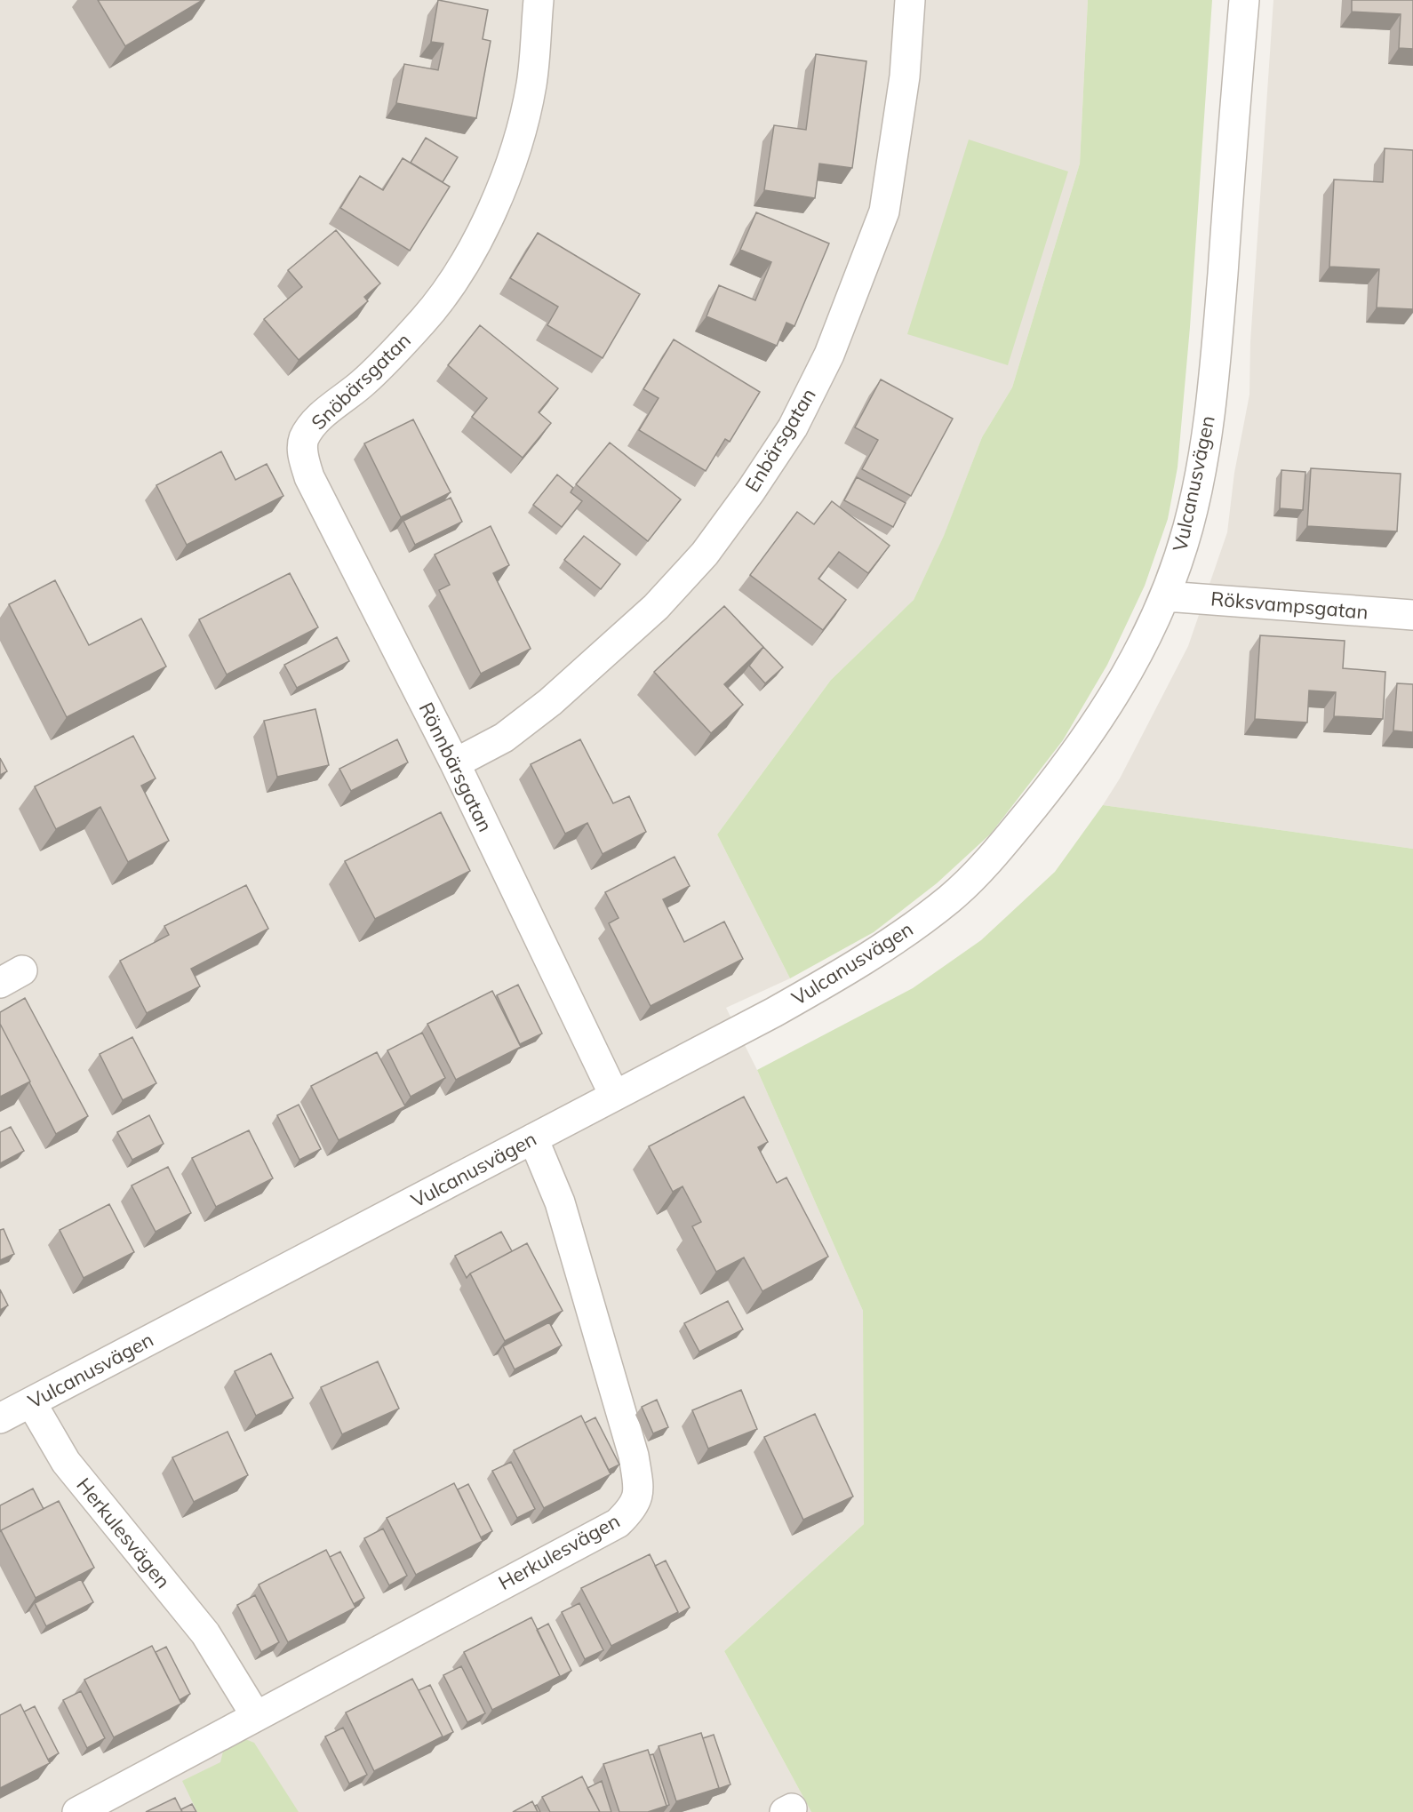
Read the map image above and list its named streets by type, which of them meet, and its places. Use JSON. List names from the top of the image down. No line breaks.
{"streets":{"street":["Snöbärsgatan","Enbärsgatan","Vulcanusvägen","Röksvampsgatan","Rönnbärsgatan","Herkulesvägen"]},"crossings":[["Snöbärsgatan","Rönnbärsgatan"],["Enbärsgatan","Rönnbärsgatan"],["Vulcanusvägen","Röksvampsgatan"],["Vulcanusvägen","Rönnbärsgatan"],["Vulcanusvägen","Herkulesvägen"]]}
